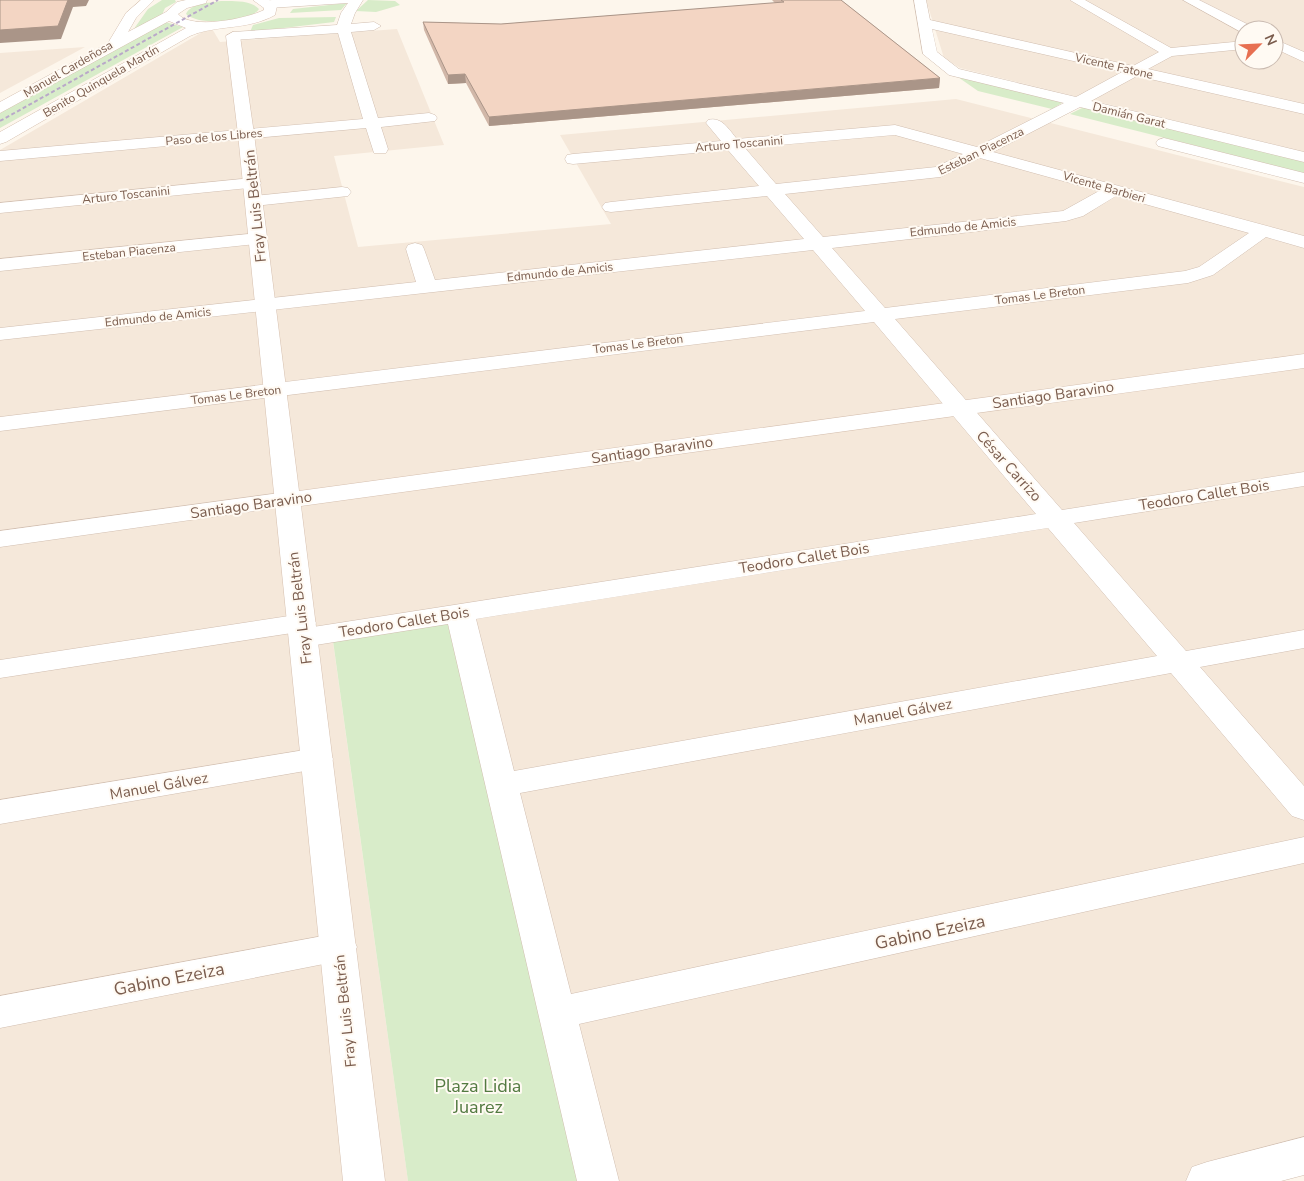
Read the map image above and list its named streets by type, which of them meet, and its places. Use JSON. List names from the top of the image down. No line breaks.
{"streets":{"street":["Vicente Fatone","Manuel Cardeñosa","Benito Quinquela Martín","Damián Garat","Paso de los Libres","Arturo Toscanini","Esteban Piacenza","Vicente Barbieri","Fray Luis Beltrán","Edmundo de Amicis","Tomas Le Breton","Santiago Baravino","César Carrizo","Teodoro Callet Bois","Manuel Gálvez","Gabino Ezeiza"]},"crossings":[["Vicente Fatone","Damián Garat"],["Vicente Fatone","Esteban Piacenza"],["Damián Garat","Esteban Piacenza"],["Paso de los Libres","Fray Luis Beltrán"],["Arturo Toscanini","Vicente Barbieri"],["Arturo Toscanini","Fray Luis Beltrán"],["Arturo Toscanini","César Carrizo"],["Esteban Piacenza","Vicente Barbieri"],["Esteban Piacenza","Fray Luis Beltrán"],["Esteban Piacenza","César Carrizo"],["Vicente Barbieri","Edmundo de Amicis"],["Vicente Barbieri","Tomas Le Breton"],["Fray Luis Beltrán","Edmundo de Amicis"],["Fray Luis Beltrán","Tomas Le Breton"],["Fray Luis Beltrán","Santiago Baravino"],["Fray Luis Beltrán","Teodoro Callet Bois"],["Fray Luis Beltrán","Manuel Gálvez"],["Fray Luis Beltrán","Gabino Ezeiza"],["Edmundo de Amicis","César Carrizo"],["Tomas Le Breton","César Carrizo"],["Santiago Baravino","César Carrizo"],["César Carrizo","Teodoro Callet Bois"],["César Carrizo","Manuel Gálvez"]],"parks":["Plaza Lidia Juarez"],"north":"top right"}
